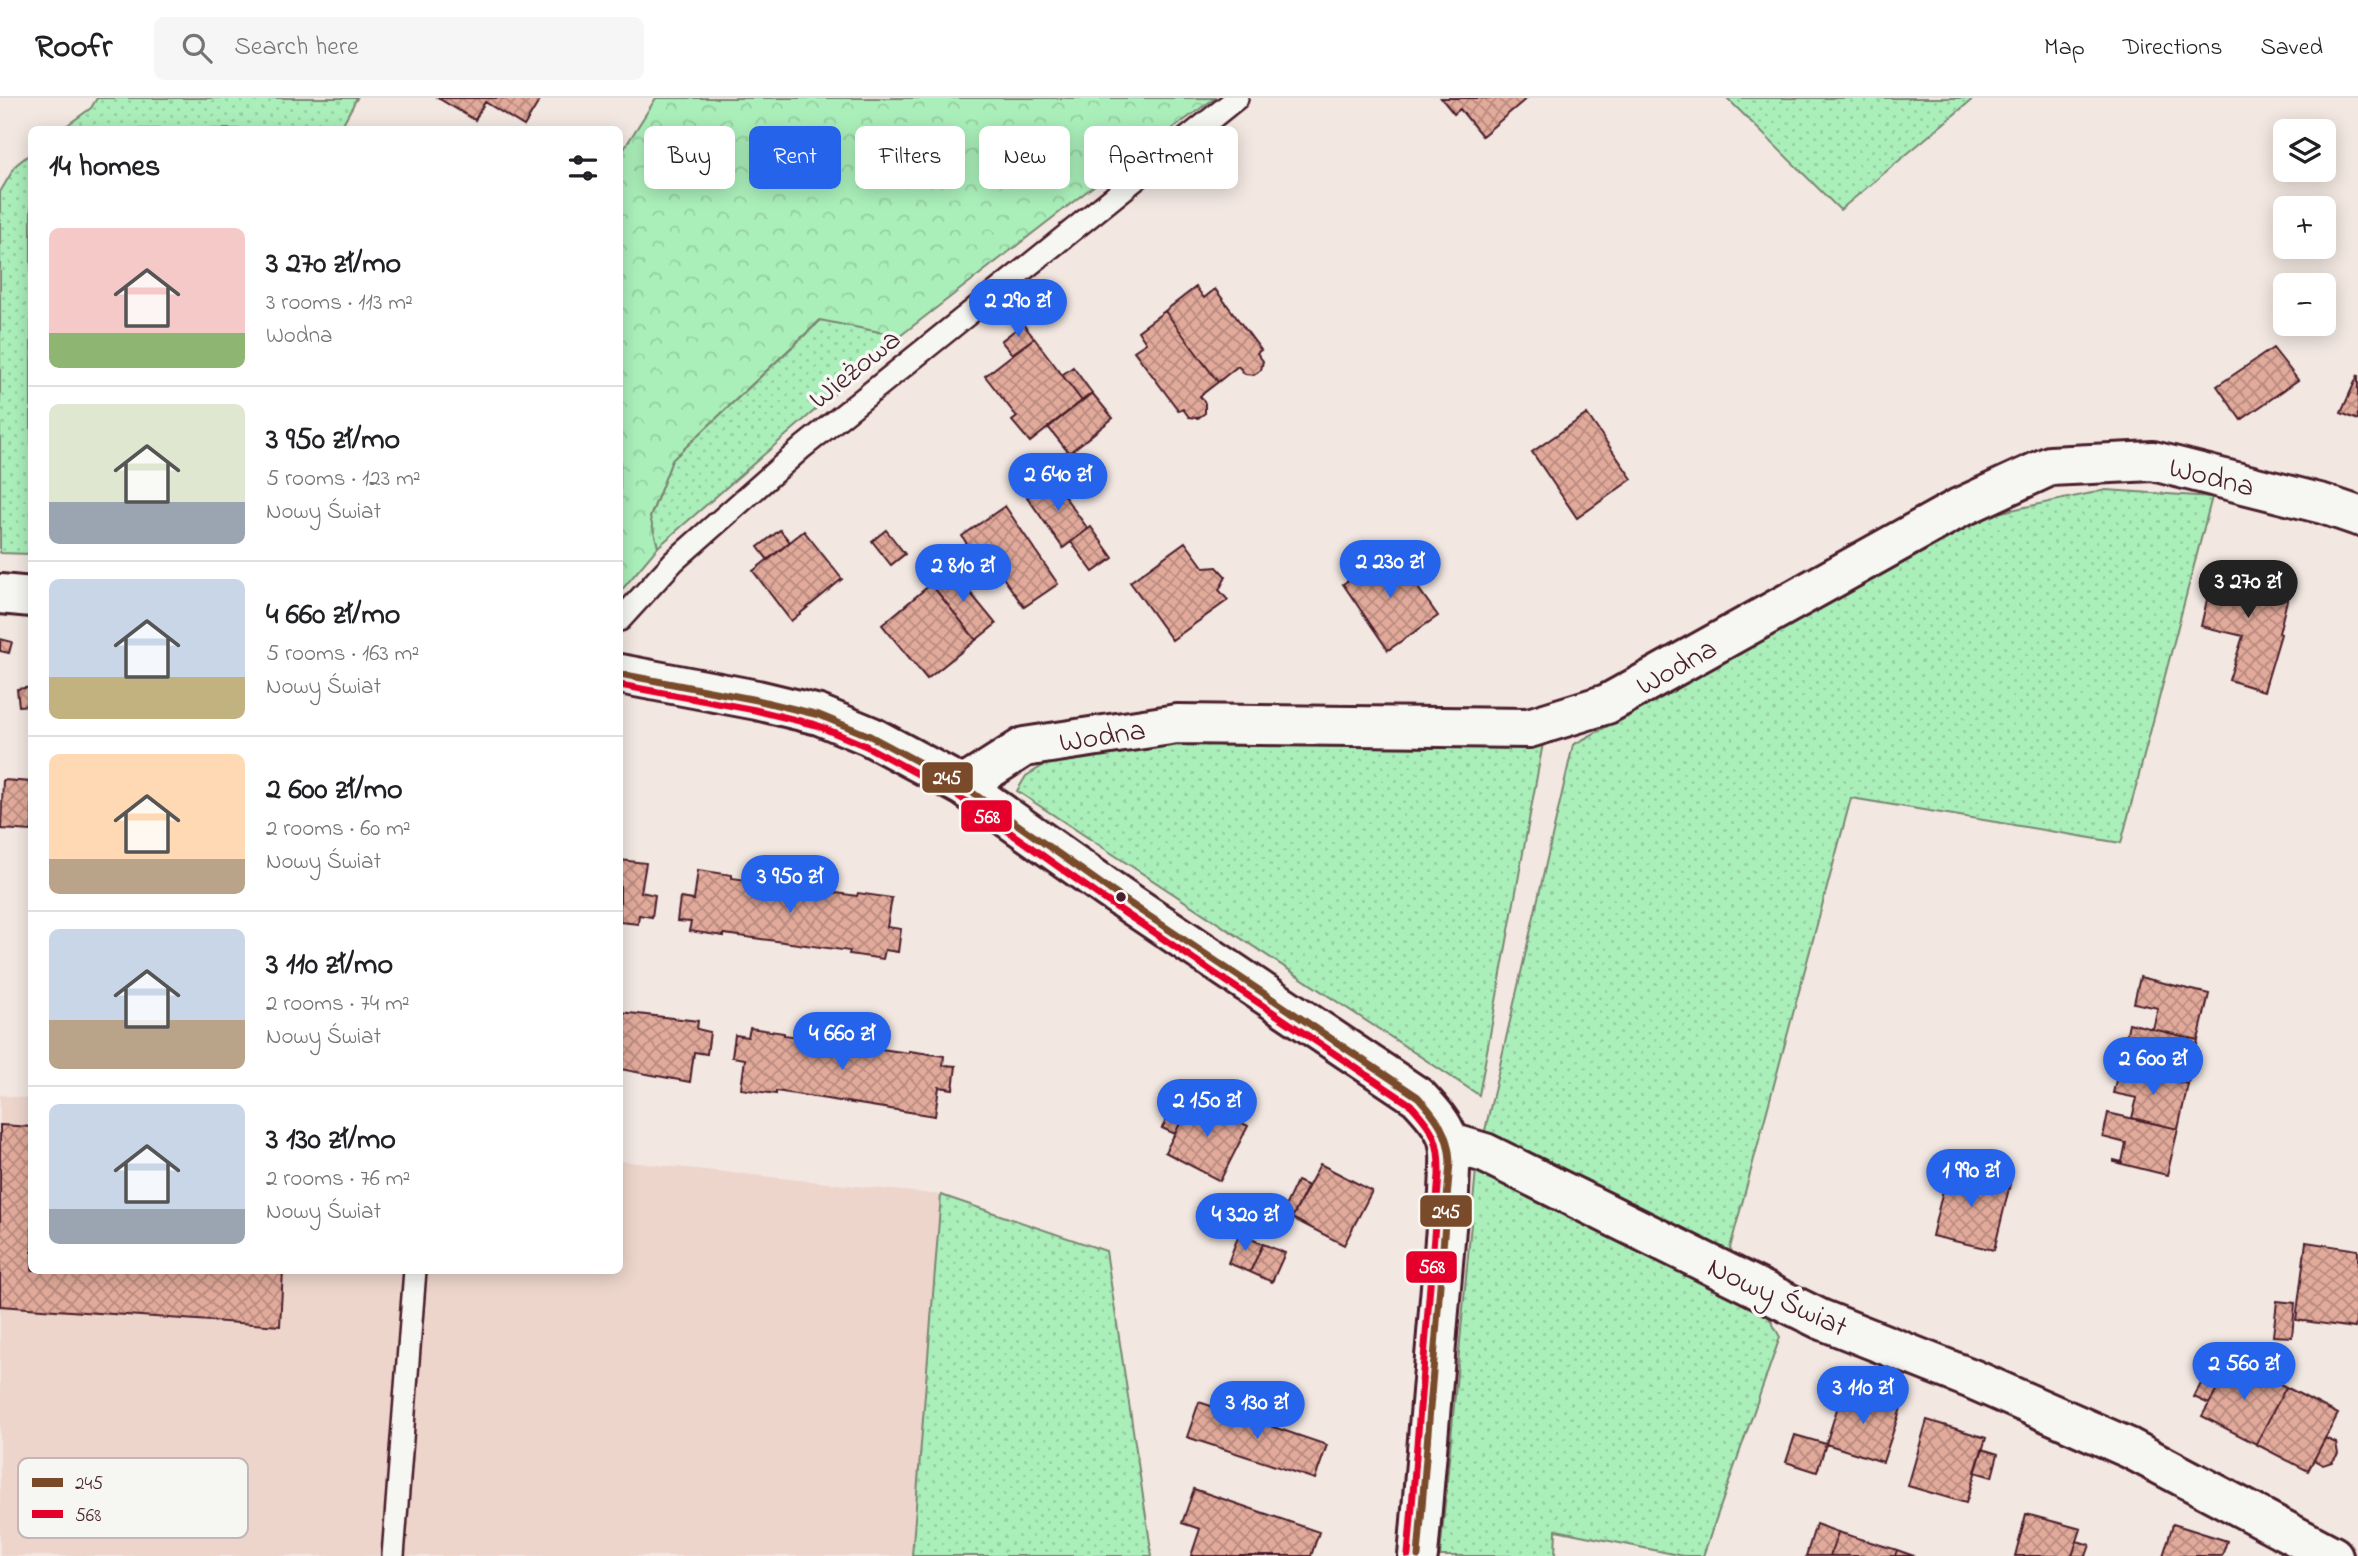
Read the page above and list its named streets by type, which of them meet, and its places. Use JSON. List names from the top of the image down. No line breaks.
{"streets":{"street":["Wodna","Nowy Świat"],"lane":["Wieżowa"]},"lines":["transit line 245","transit line 568"],"legend":["245","568"],"page":{"header":"Roofr","search":"Search here","nav":["Map","Directions","Saved"],"map_buttons":["+","−"],"chip":["Buy","Rent","Filters","New","Apartment"],"heading":"14 homes","list":[{"name":"3 270 zł/mo","note":"3 rooms · 113 m² · Wodna"},{"name":"3 950 zł/mo","note":"5 rooms · 123 m² · Nowy Świat"},{"name":"4 660 zł/mo","note":"5 rooms · 163 m² · Nowy Świat"},{"name":"2 600 zł/mo","note":"2 rooms · 60 m² · Nowy Świat"},{"name":"3 110 zł/mo","note":"2 rooms · 74 m² · Nowy Świat"},{"name":"3 130 zł/mo","note":"2 rooms · 76 m² · Nowy Świat"}],"price":["2 290 zł","2 640 zł","2 230 zł","2 810 zł","3 270 zł","3 950 zł","4 660 zł","2 600 zł","2 150 zł","1 990 zł","4 320 zł","2 560 zł","3 110 zł","3 130 zł"]}}
